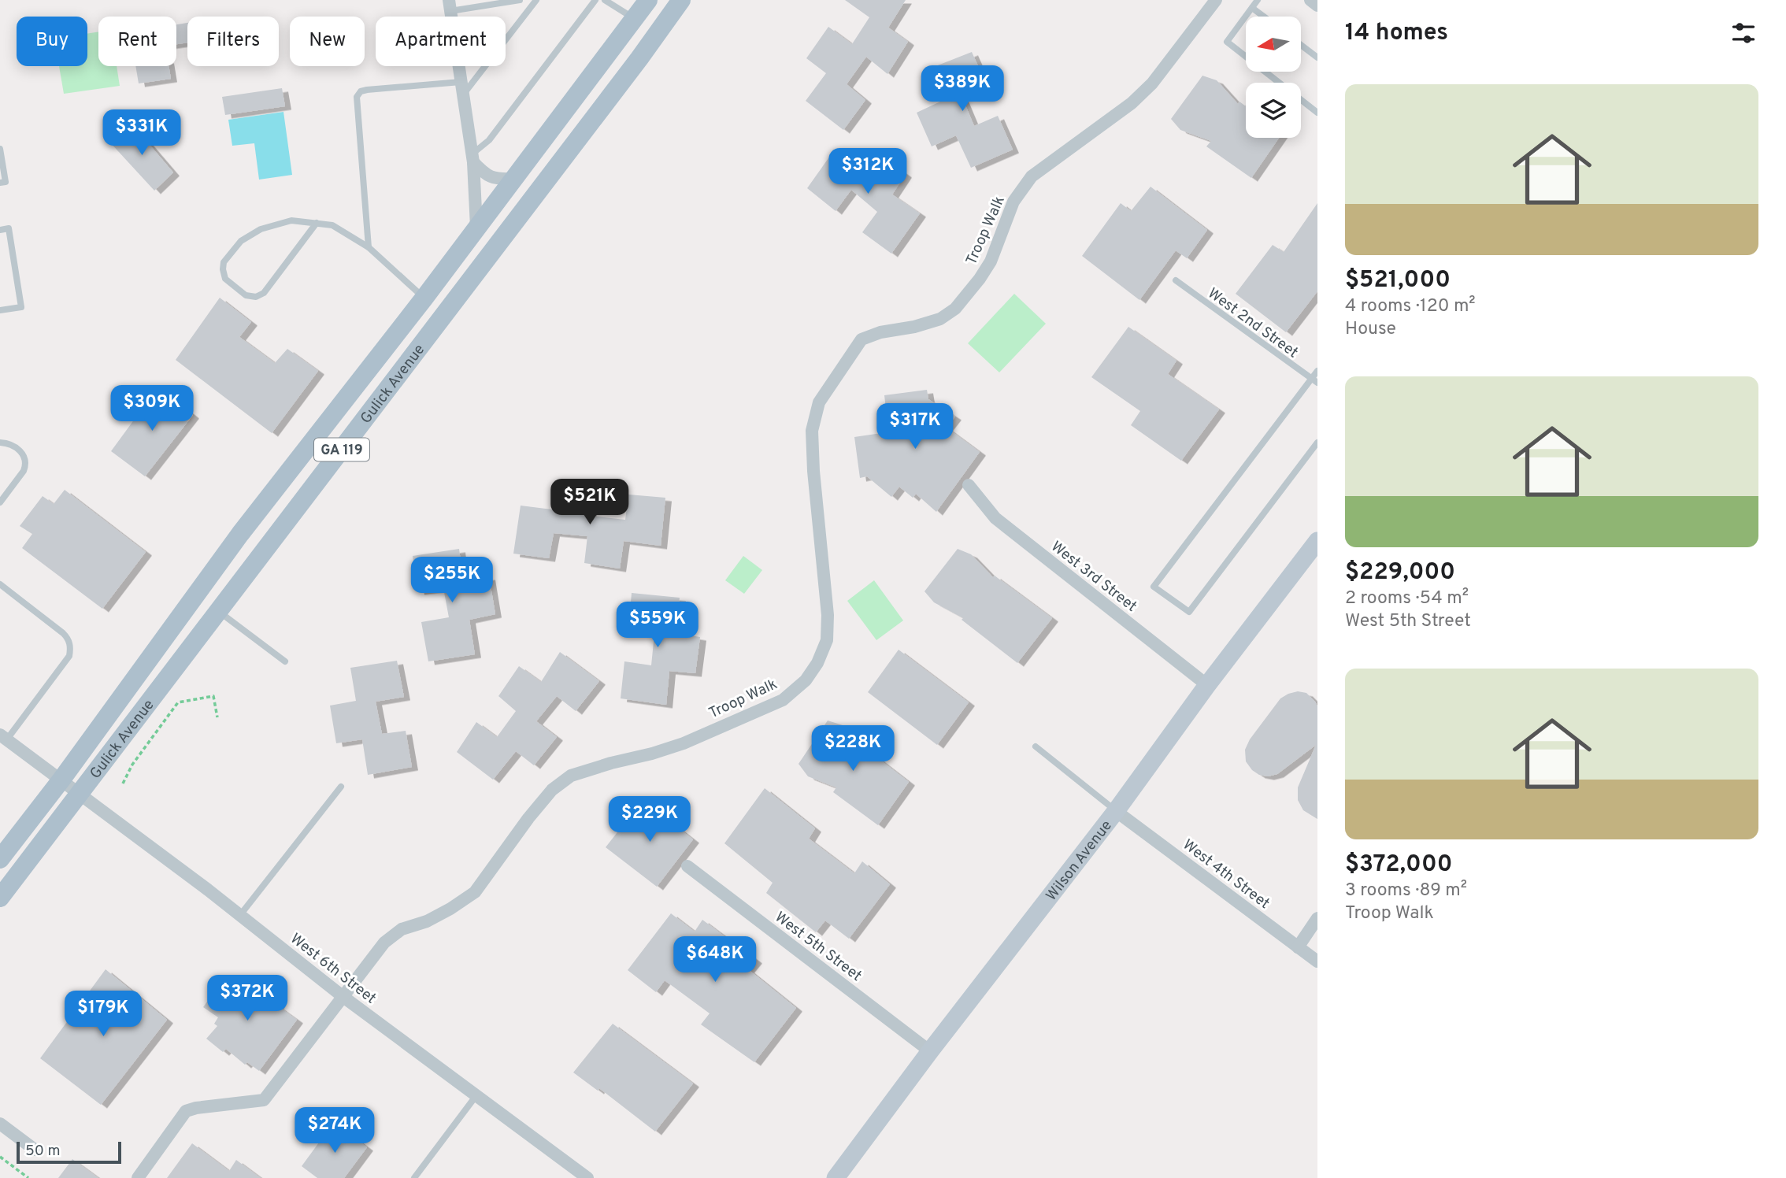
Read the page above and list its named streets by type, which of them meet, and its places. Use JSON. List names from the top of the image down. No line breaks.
{"streets":{"main road":["Gulick Avenue","GA 119"],"street":["Troop Walk","West 3rd Street","Wilson Avenue","West 4th Street","West 5th Street","West 6th Street"],"lane":["West 2nd Street"]},"crossings":[["Troop Walk","West 6th Street"],["Gulick Avenue","West 6th Street"],["West 3rd Street","Wilson Avenue"],["Wilson Avenue","West 4th Street"],["Wilson Avenue","West 5th Street"]],"scale_bar":"50 m","north":"left","page":{"heading":"14 homes","chip":["Buy","Rent","Filters","New","Apartment"],"price":["$389K","$331K","$312K","$309K","$317K","$521K","$255K","$559K","$228K","$229K","$648K","$372K","$179K","$274K"],"list":[{"name":"$521,000","note":"4 rooms · 120 m² · House"},{"name":"$229,000","note":"2 rooms · 54 m² · West 5th Street"},{"name":"$372,000","note":"3 rooms · 89 m² · Troop Walk"}],"scale":"50 m"}}
